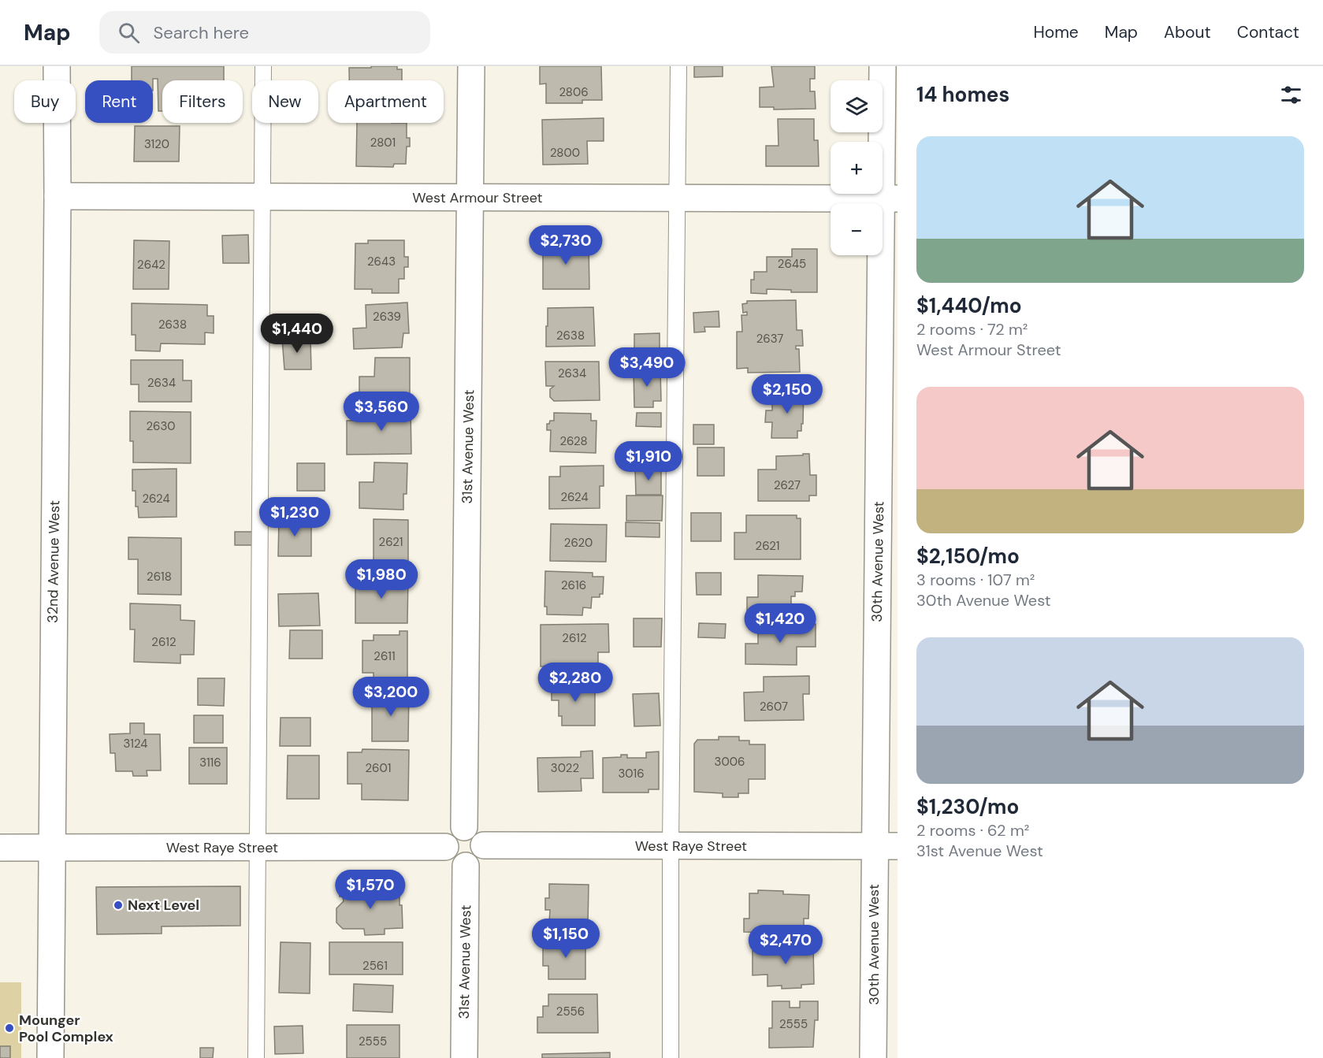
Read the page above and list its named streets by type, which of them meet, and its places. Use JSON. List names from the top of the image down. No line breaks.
{"streets":{"street":["West Armour Street","31st Avenue West","32nd Avenue West","30th Avenue West","West Raye Street"]},"crossings":[["West Armour Street","31st Avenue West"],["West Armour Street","32nd Avenue West"],["West Armour Street","30th Avenue West"],["31st Avenue West","West Raye Street"],["32nd Avenue West","West Raye Street"],["30th Avenue West","West Raye Street"]],"places":["Next Level","Mounger Pool Complex"],"house_numbers":["2806","2801","3120","2800","2643","2645","2642","2639","2638","2638","2637","2634","2634","2630","2628","2627","2624","2624","2621","2620","2621","2618","2616","2612","2612","2611","2607","3124","3006","3116","2601","3022","3016","2561","2556","2555","2555"],"page":{"header":"Map","search":"Search here","nav":["Home","Map","About","Contact"],"heading":"14 homes","map_buttons":["+","−"],"chip":["Buy","Rent","Filters","New","Apartment"],"list":[{"name":"$1,440/mo","note":"2 rooms · 72 m² · West Armour Street"},{"name":"$2,150/mo","note":"3 rooms · 107 m² · 30th Avenue West"},{"name":"$1,230/mo","note":"2 rooms · 62 m² · 31st Avenue West"}],"price":["$2,730","$1,440","$3,490","$2,150","$3,560","$1,910","$1,230","$1,980","$1,420","$2,280","$3,200","$1,570","$1,150","$2,470"]}}
